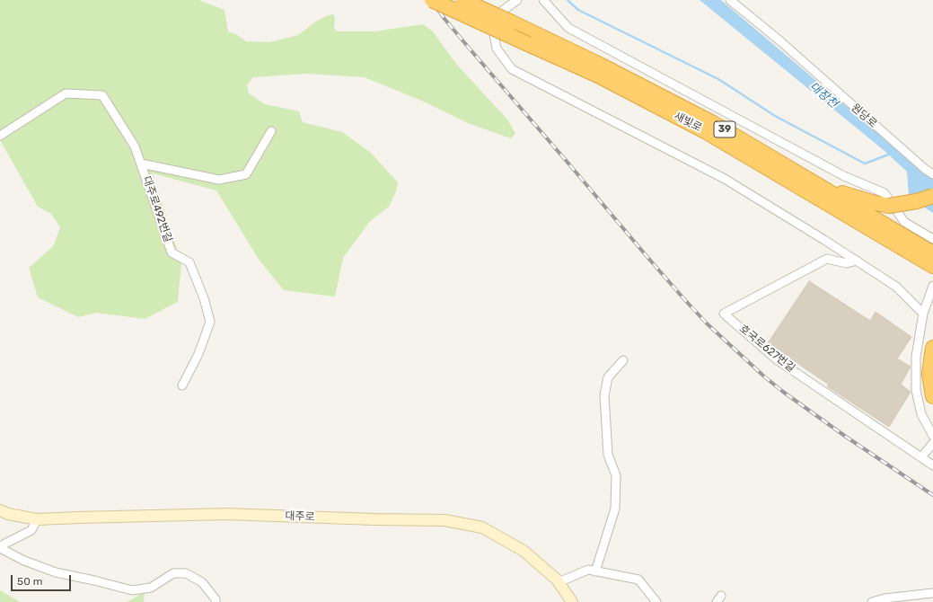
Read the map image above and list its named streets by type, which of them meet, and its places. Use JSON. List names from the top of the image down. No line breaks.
{"streets":{"highway":["새빛로","39"],"street":["원당로","대주로492번길","호국로627번길","대주로"]},"water":["대장천"],"scale_bar":"50 m"}
